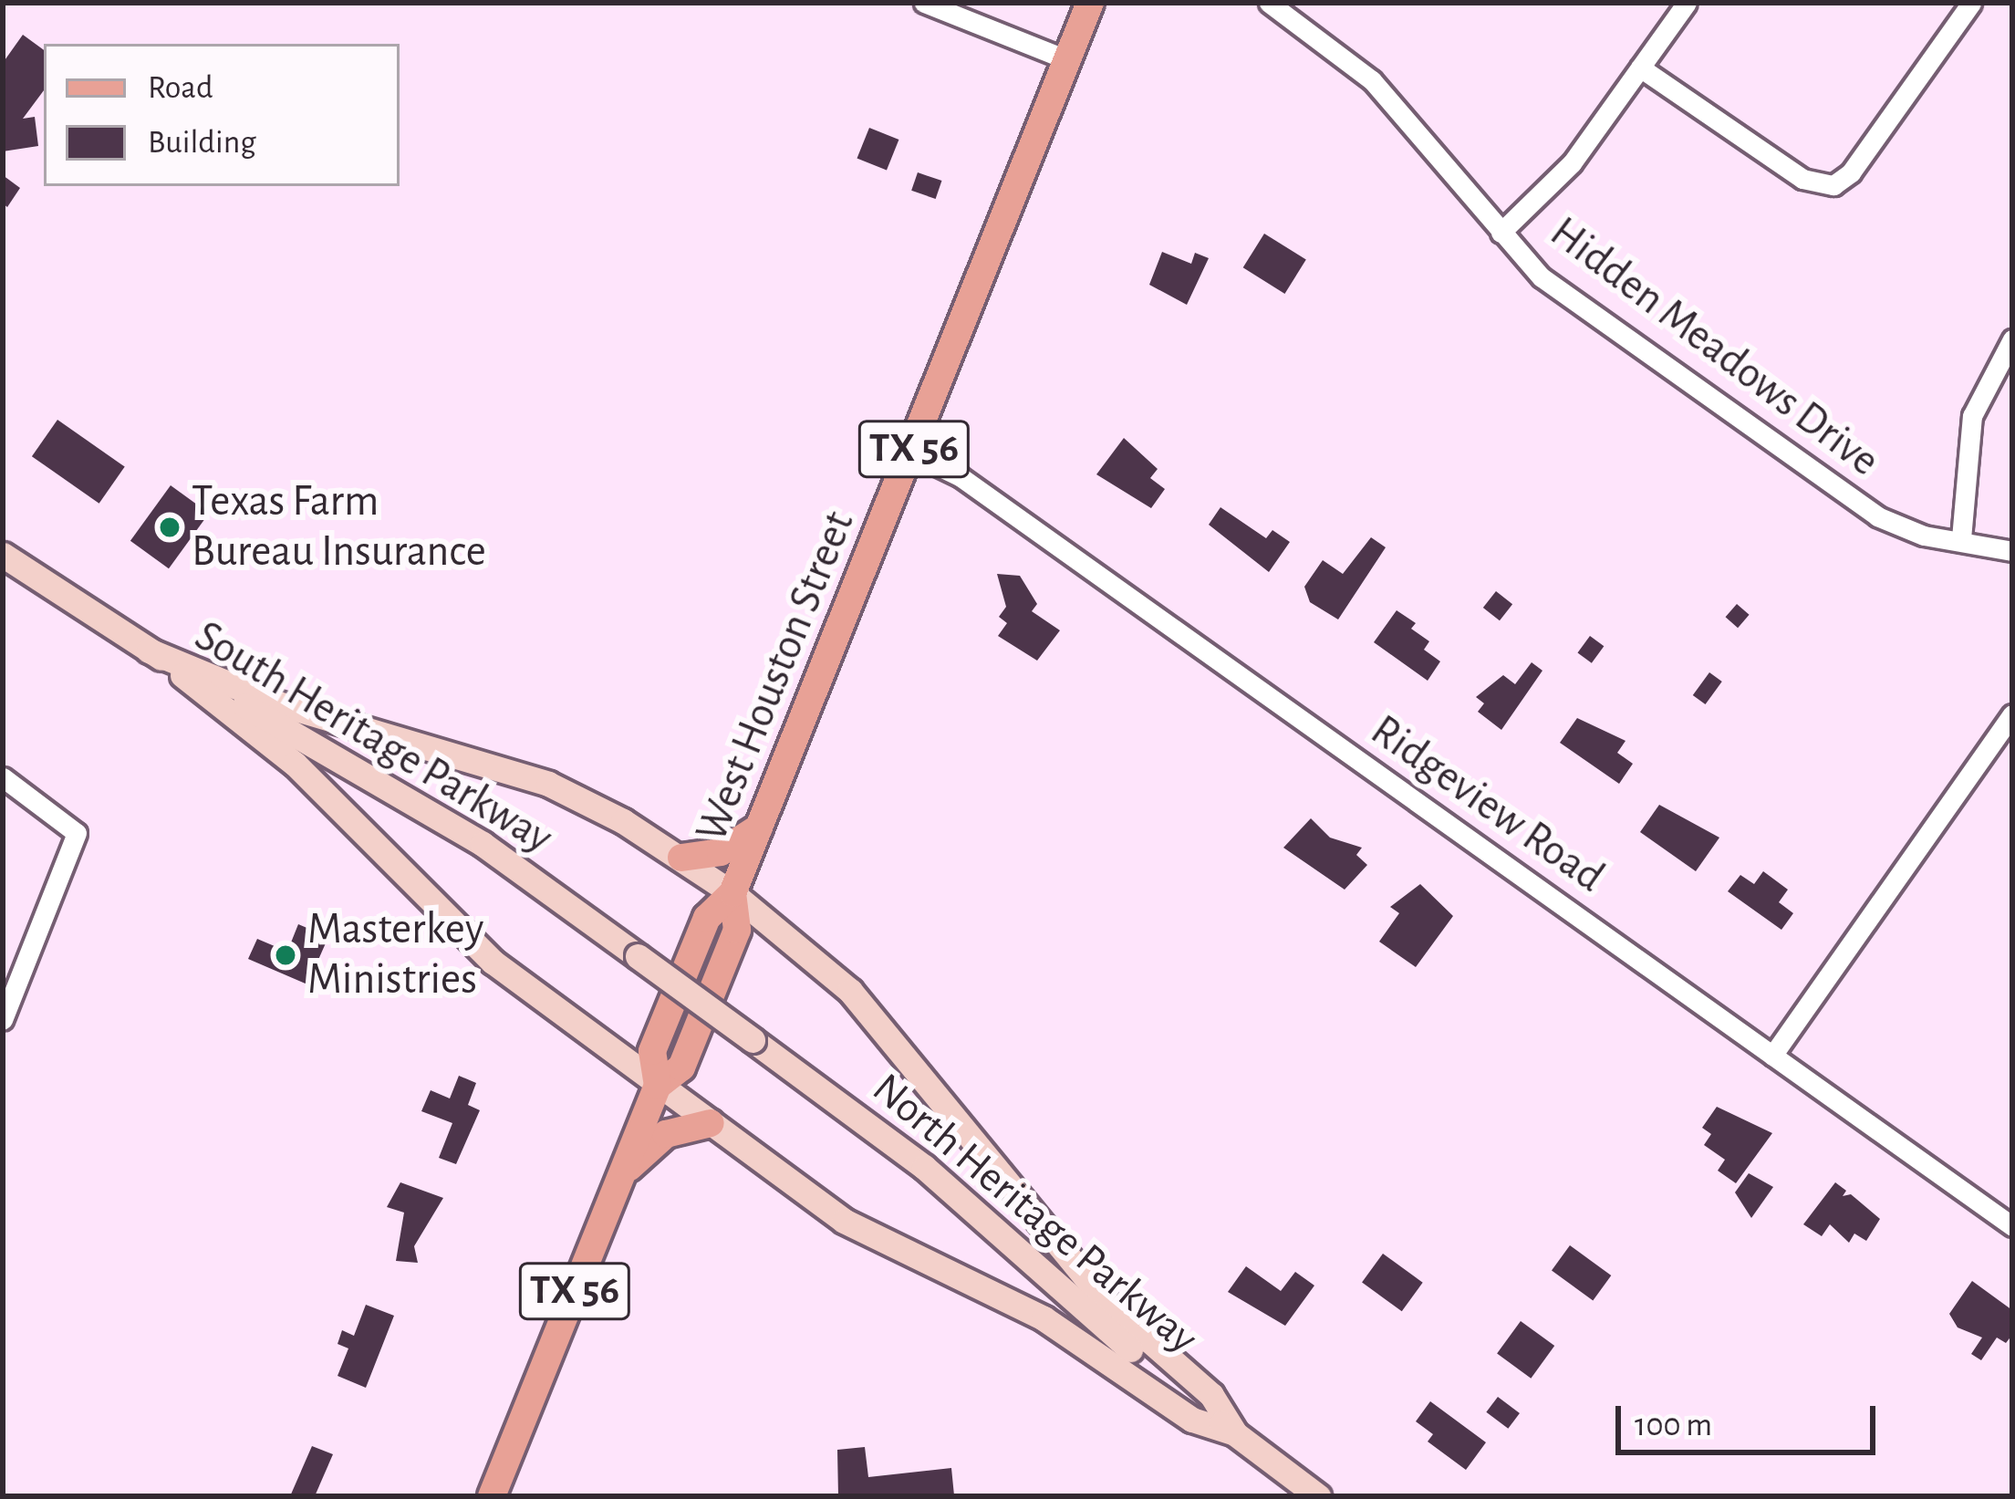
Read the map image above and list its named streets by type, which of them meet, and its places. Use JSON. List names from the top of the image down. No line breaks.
{"streets":{"main road":["TX 56","West Houston Street","South Heritage Parkway","North Heritage Parkway"],"street":["Hidden Meadows Drive","Ridgeview Road"]},"crossings":[["West Houston Street","Ridgeview Road"],["South Heritage Parkway","North Heritage Parkway"]],"places":["Texas Farm Bureau Insurance","Masterkey Ministries"],"legend":["Road","Building"],"scale_bar":"100 m"}
